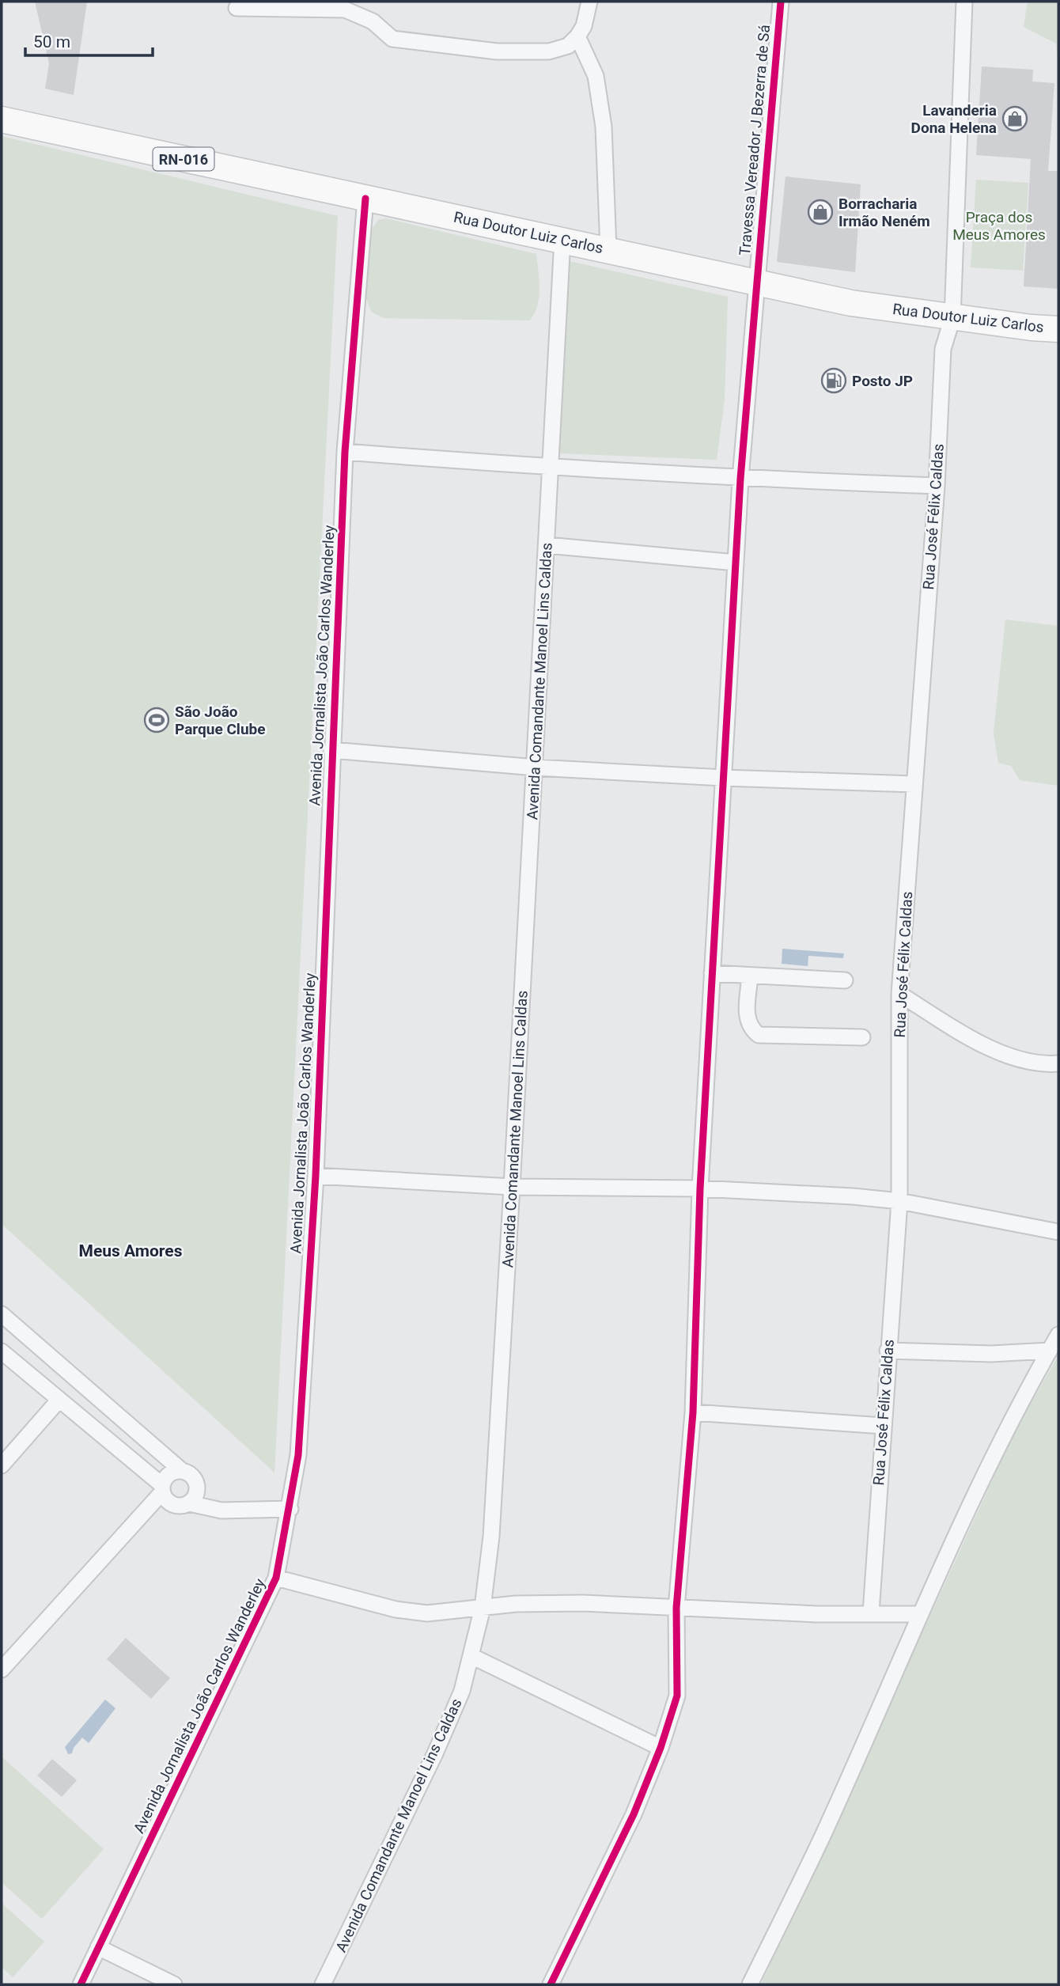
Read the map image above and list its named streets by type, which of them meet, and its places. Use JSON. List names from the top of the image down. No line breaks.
{"streets":{"main road":["RN-016","Rua Doutor Luiz Carlos"],"street":["Travessa Vereador J Bezerra de Sá","Rua José Félix Caldas","Avenida Jornalista João Carlos Wanderley","Avenida Comandante Manoel Lins Caldas"]},"crossings":[["Travessa Vereador J Bezerra de Sá","Rua Doutor Luiz Carlos"],["Rua Doutor Luiz Carlos","Rua José Félix Caldas"],["Rua Doutor Luiz Carlos","Avenida Jornalista João Carlos Wanderley"],["Rua Doutor Luiz Carlos","Avenida Comandante Manoel Lins Caldas"]],"districts":["Meus Amores"],"parks":["Praça dos Meus Amores"],"places":{"shop":["Lavanderia Dona Helena","Borracharia Irmão Neném"],"fuel station":["Posto JP"],"sports":["São João Parque Clube"]},"scale_bar":"50 m"}
